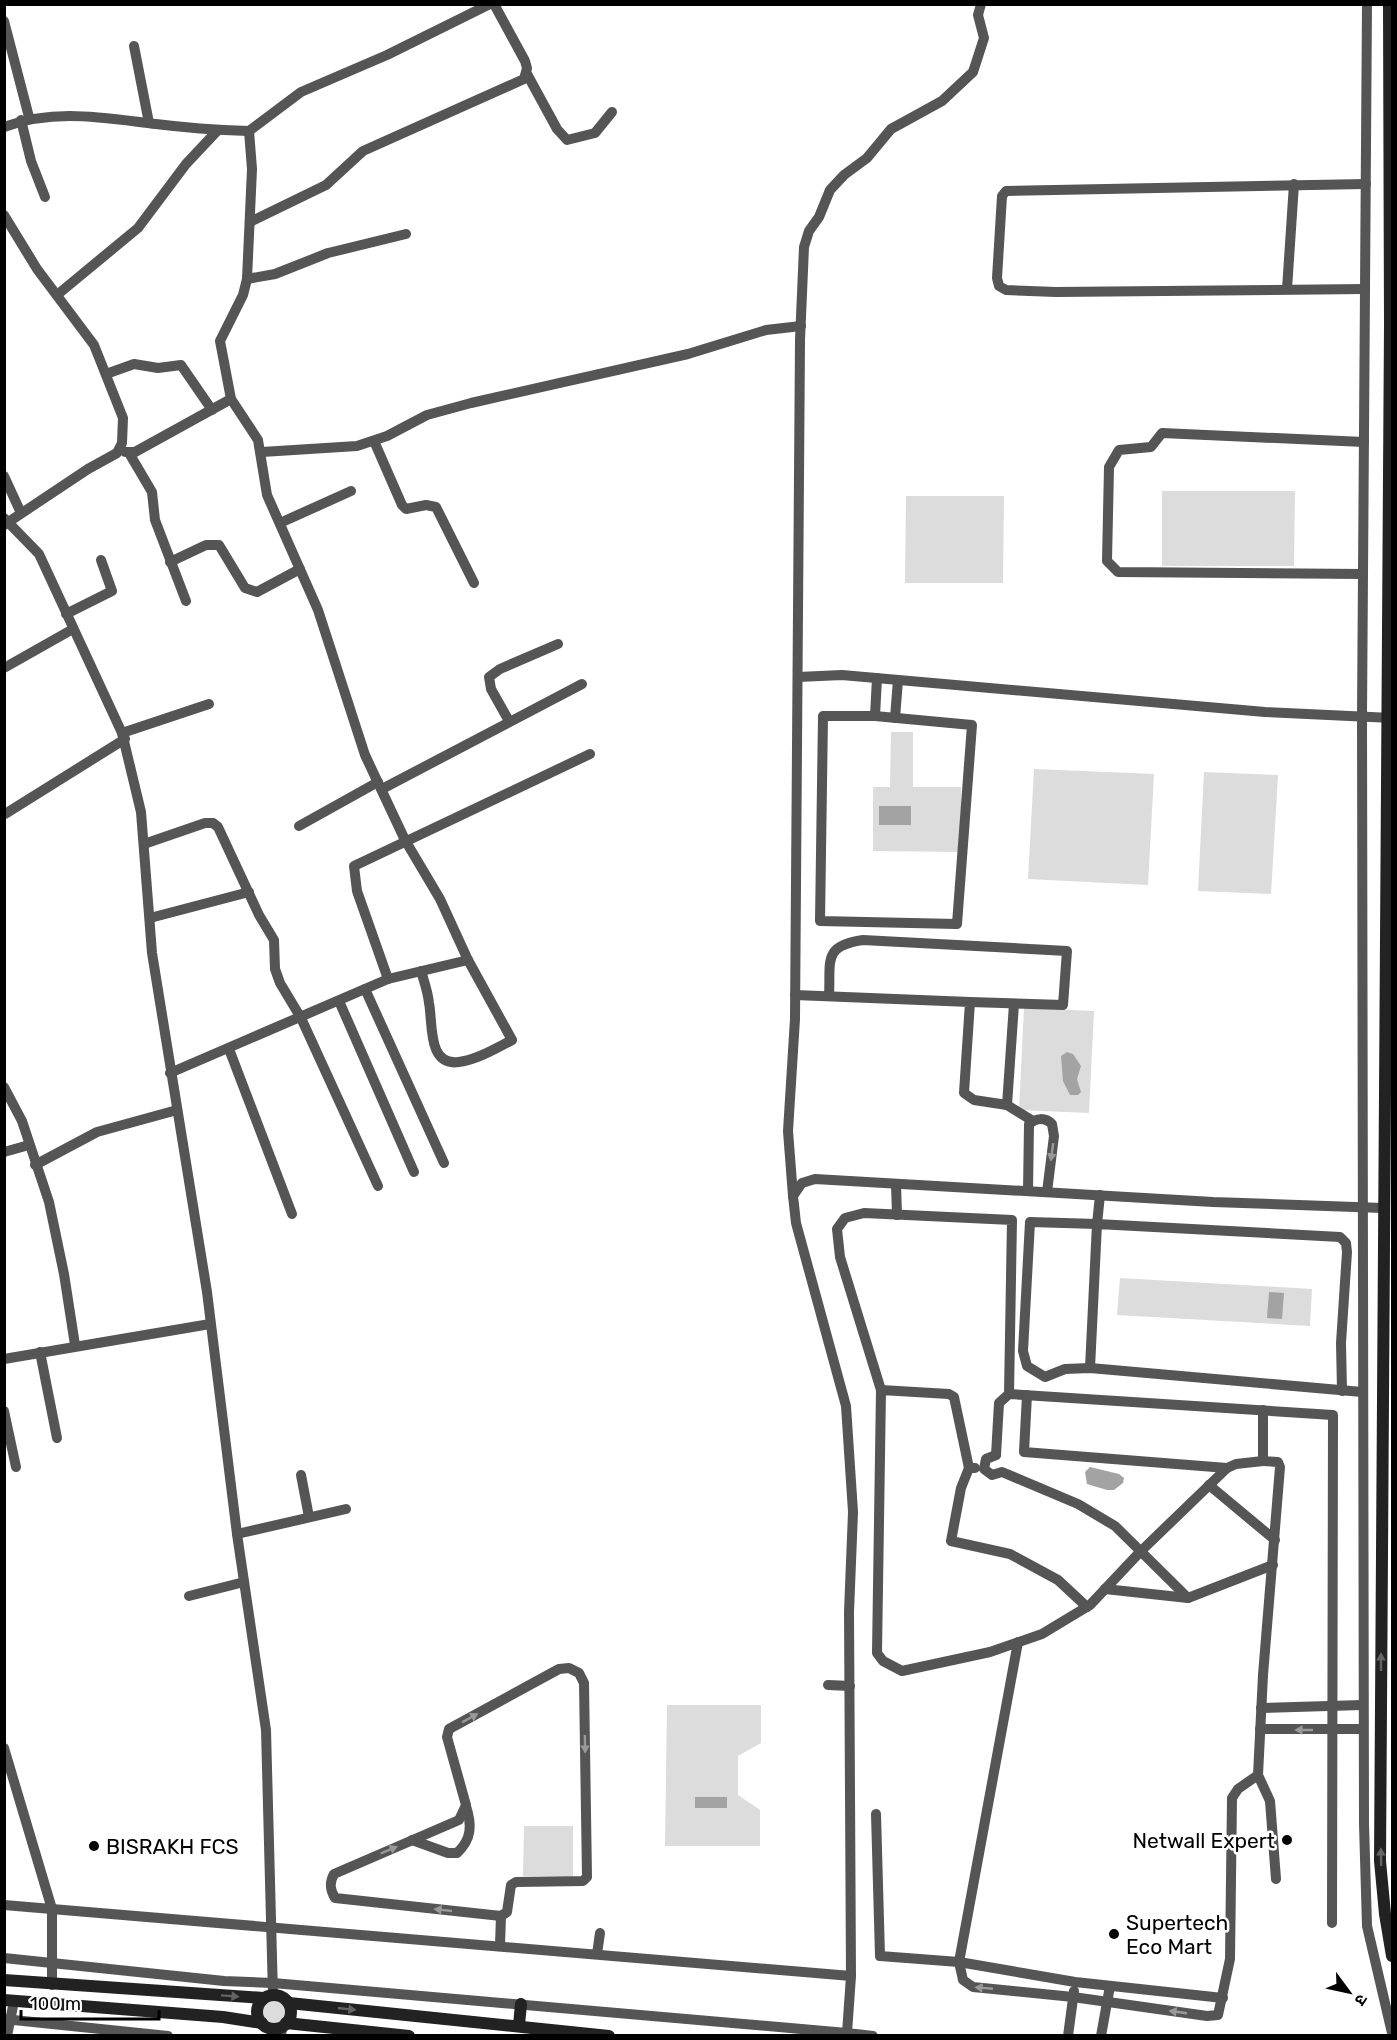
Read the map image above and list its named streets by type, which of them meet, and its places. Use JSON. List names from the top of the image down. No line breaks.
{"places":["Netwall Expert","BISRAKH FCS","Supertech Eco Mart"],"scale_bar":"100 m","north":"bottom right"}
